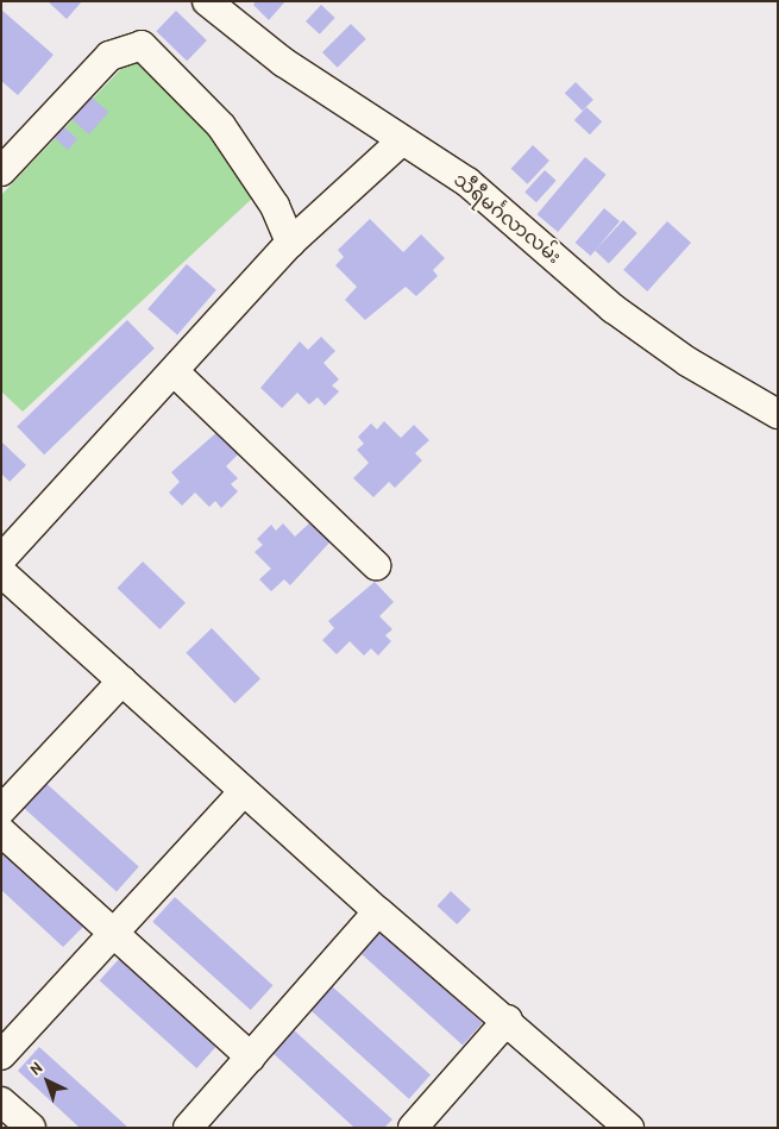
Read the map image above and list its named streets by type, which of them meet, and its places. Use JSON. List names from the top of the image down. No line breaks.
{"streets":{"street":["သီရီမင်္ဂလာလမ်း"]},"north":"top left"}
